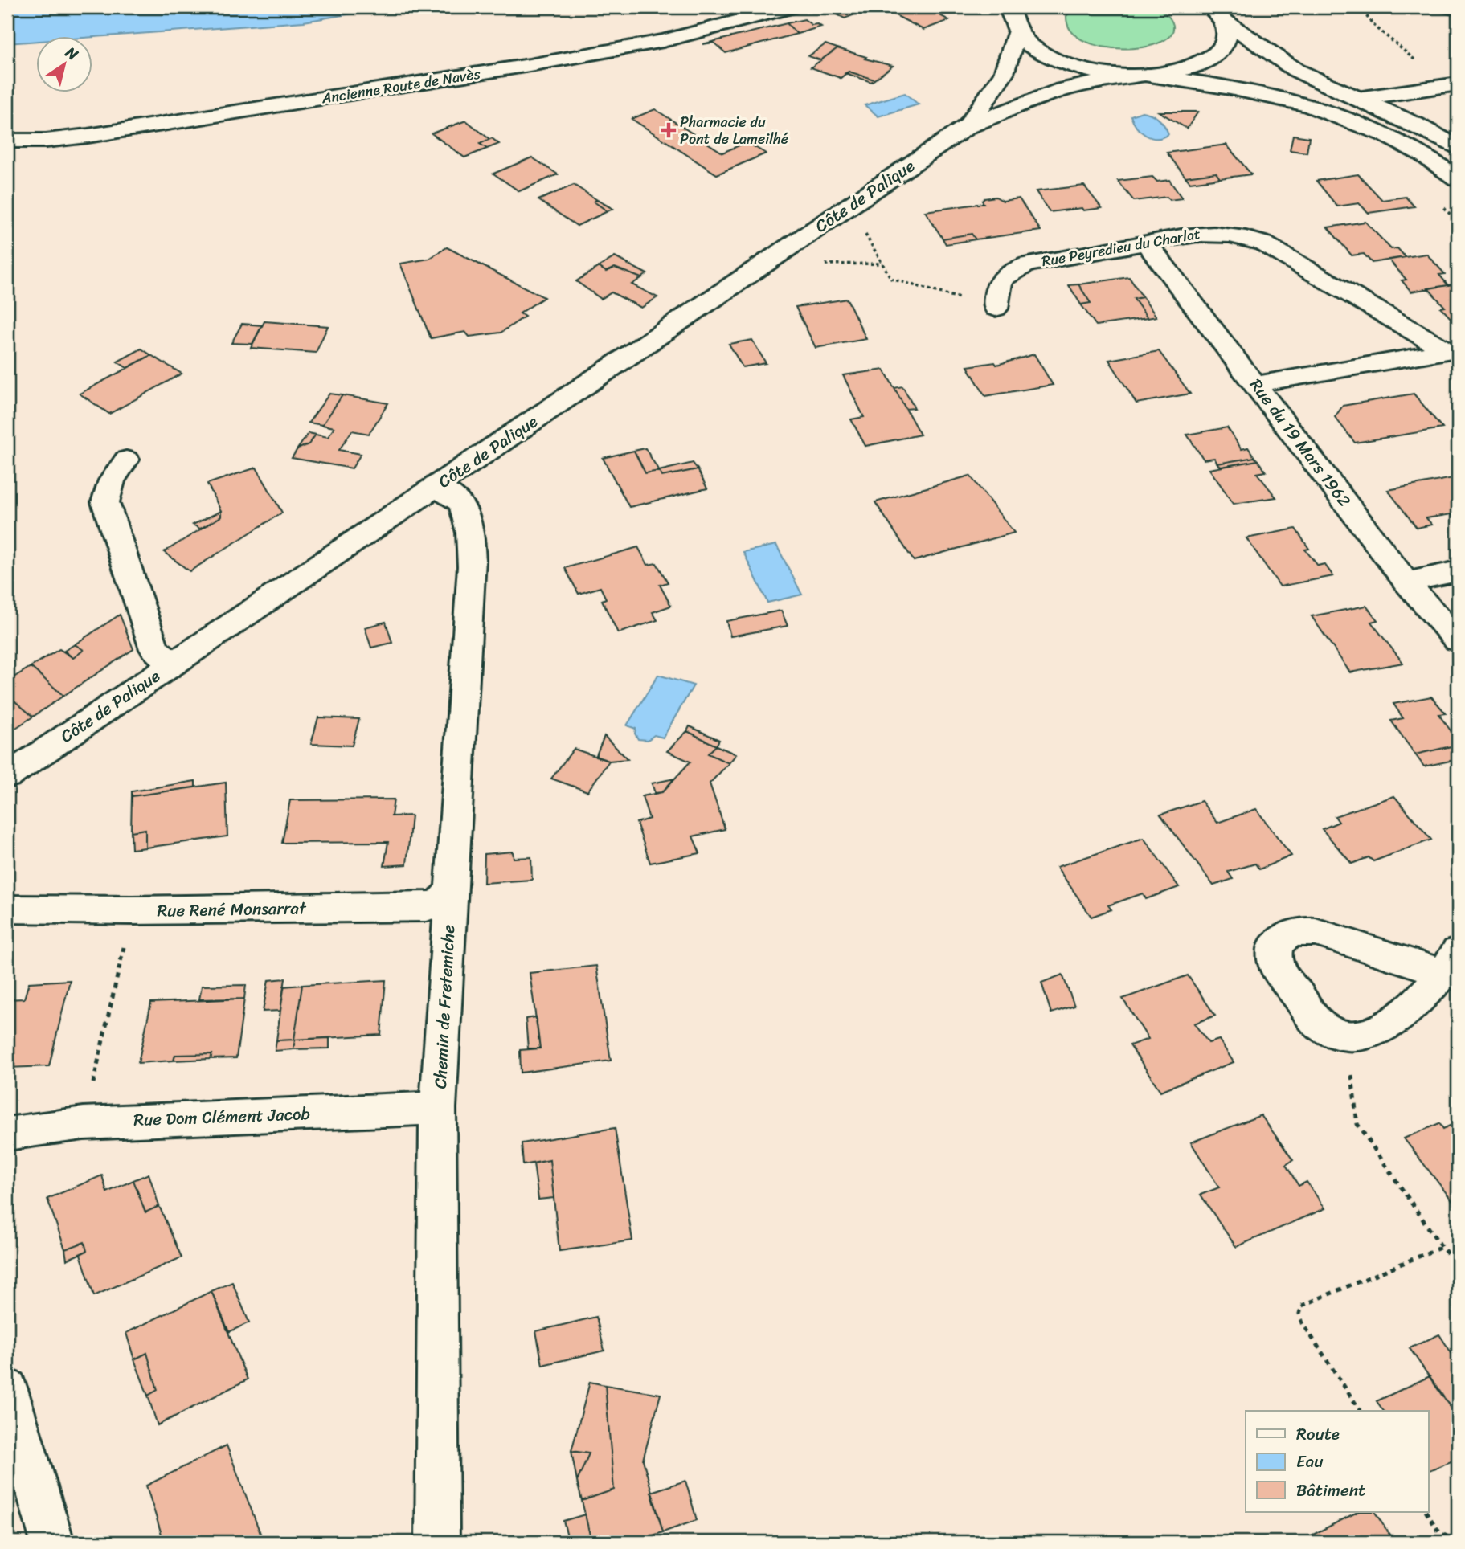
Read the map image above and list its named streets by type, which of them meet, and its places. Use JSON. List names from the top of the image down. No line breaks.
{"streets":{"street":["Ancienne Route de Navès","Côte de Palique","Rue Peyredieu du Charlat","Rue du 19 Mars 1962","Rue René Monsarrat","Chemin de Fretemiche","Rue Dom Clément Jacob"]},"crossings":[["Côte de Palique","Chemin de Fretemiche"],["Rue Peyredieu du Charlat","Rue du 19 Mars 1962"],["Rue René Monsarrat","Chemin de Fretemiche"],["Chemin de Fretemiche","Rue Dom Clément Jacob"]],"places":{"health":["Pharmacie du Pont de Lameilhé"]},"legend":["Route","Eau","Bâtiment"],"north":"top right"}
